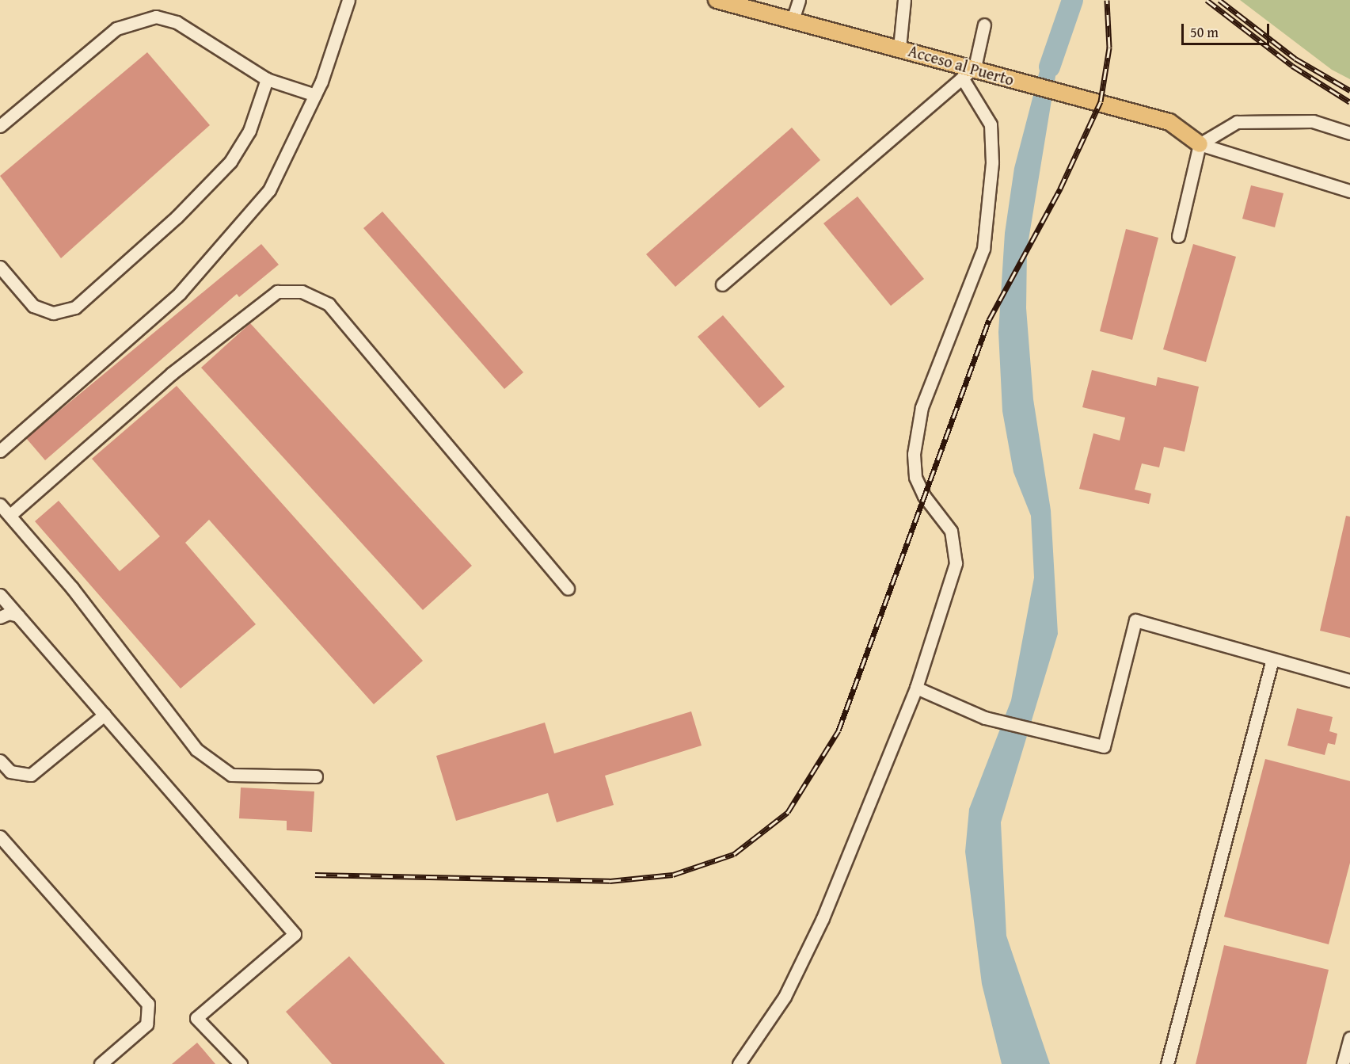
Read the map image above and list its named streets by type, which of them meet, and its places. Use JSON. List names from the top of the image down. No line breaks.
{"streets":{"main road":["Acceso al Puerto"]},"scale_bar":"50 m"}
